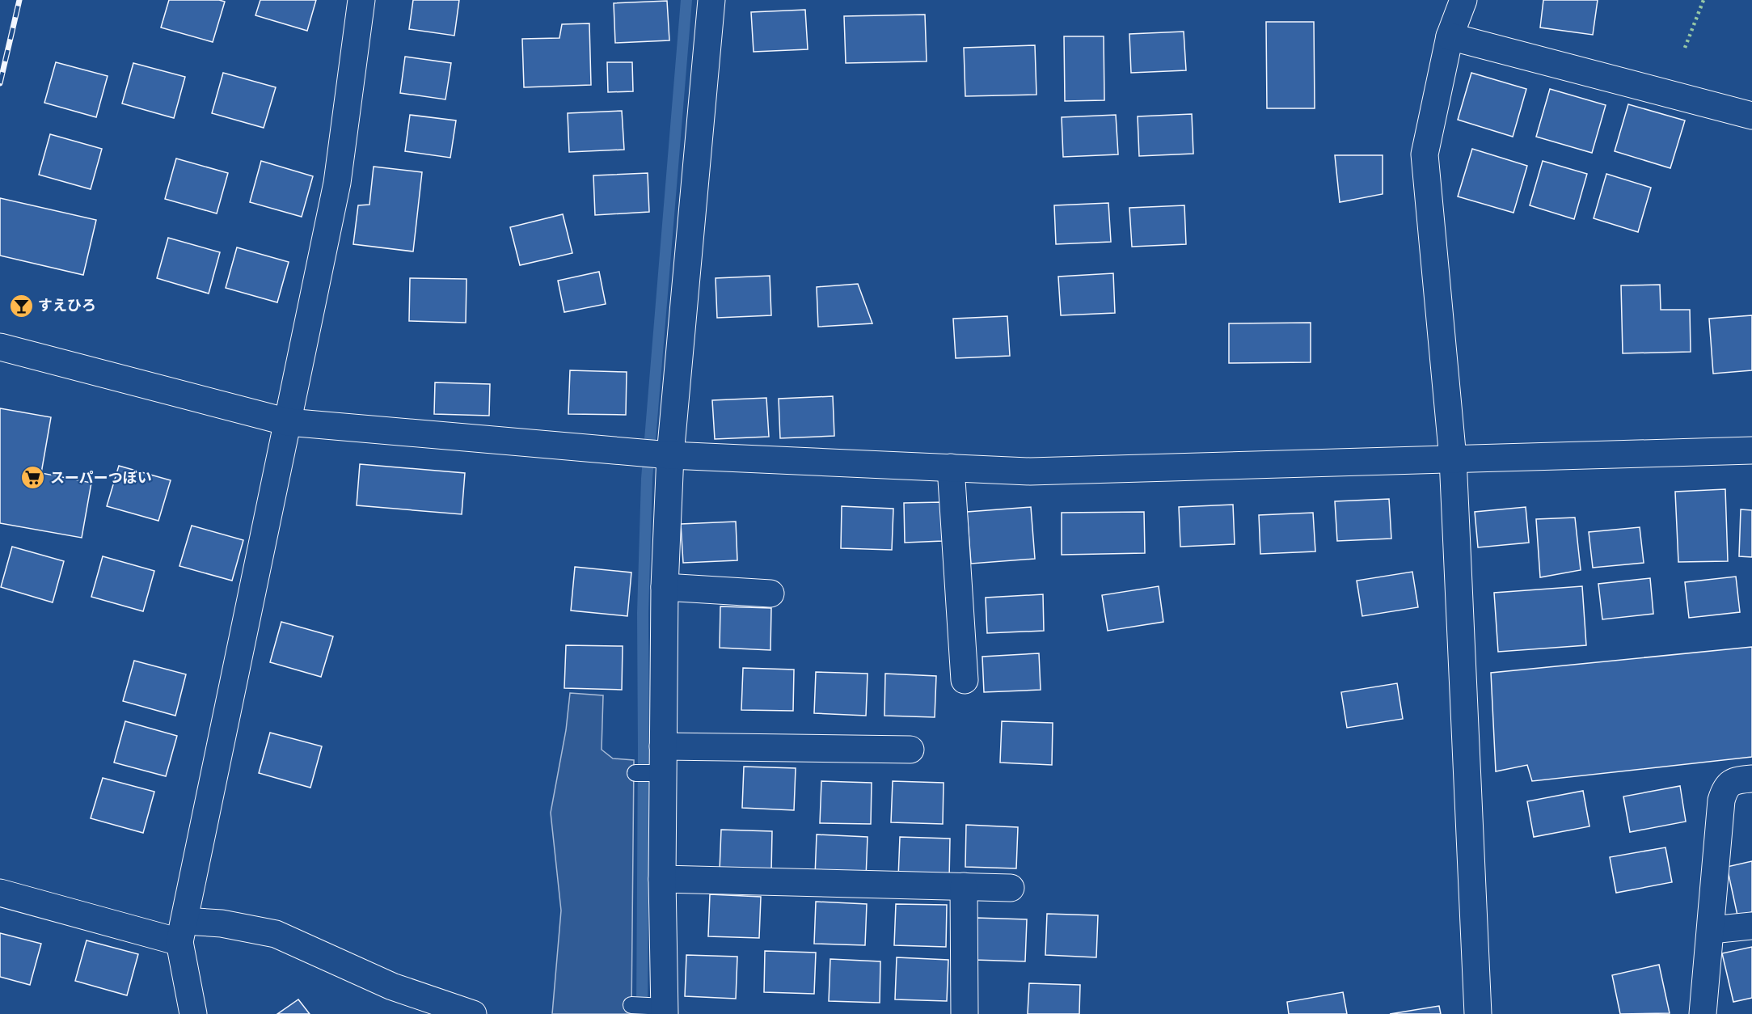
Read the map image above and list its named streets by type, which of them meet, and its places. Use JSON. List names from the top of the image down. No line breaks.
{"places":{"bar":["すえひろ"],"supermarket":["スーパーつぼい"]}}
